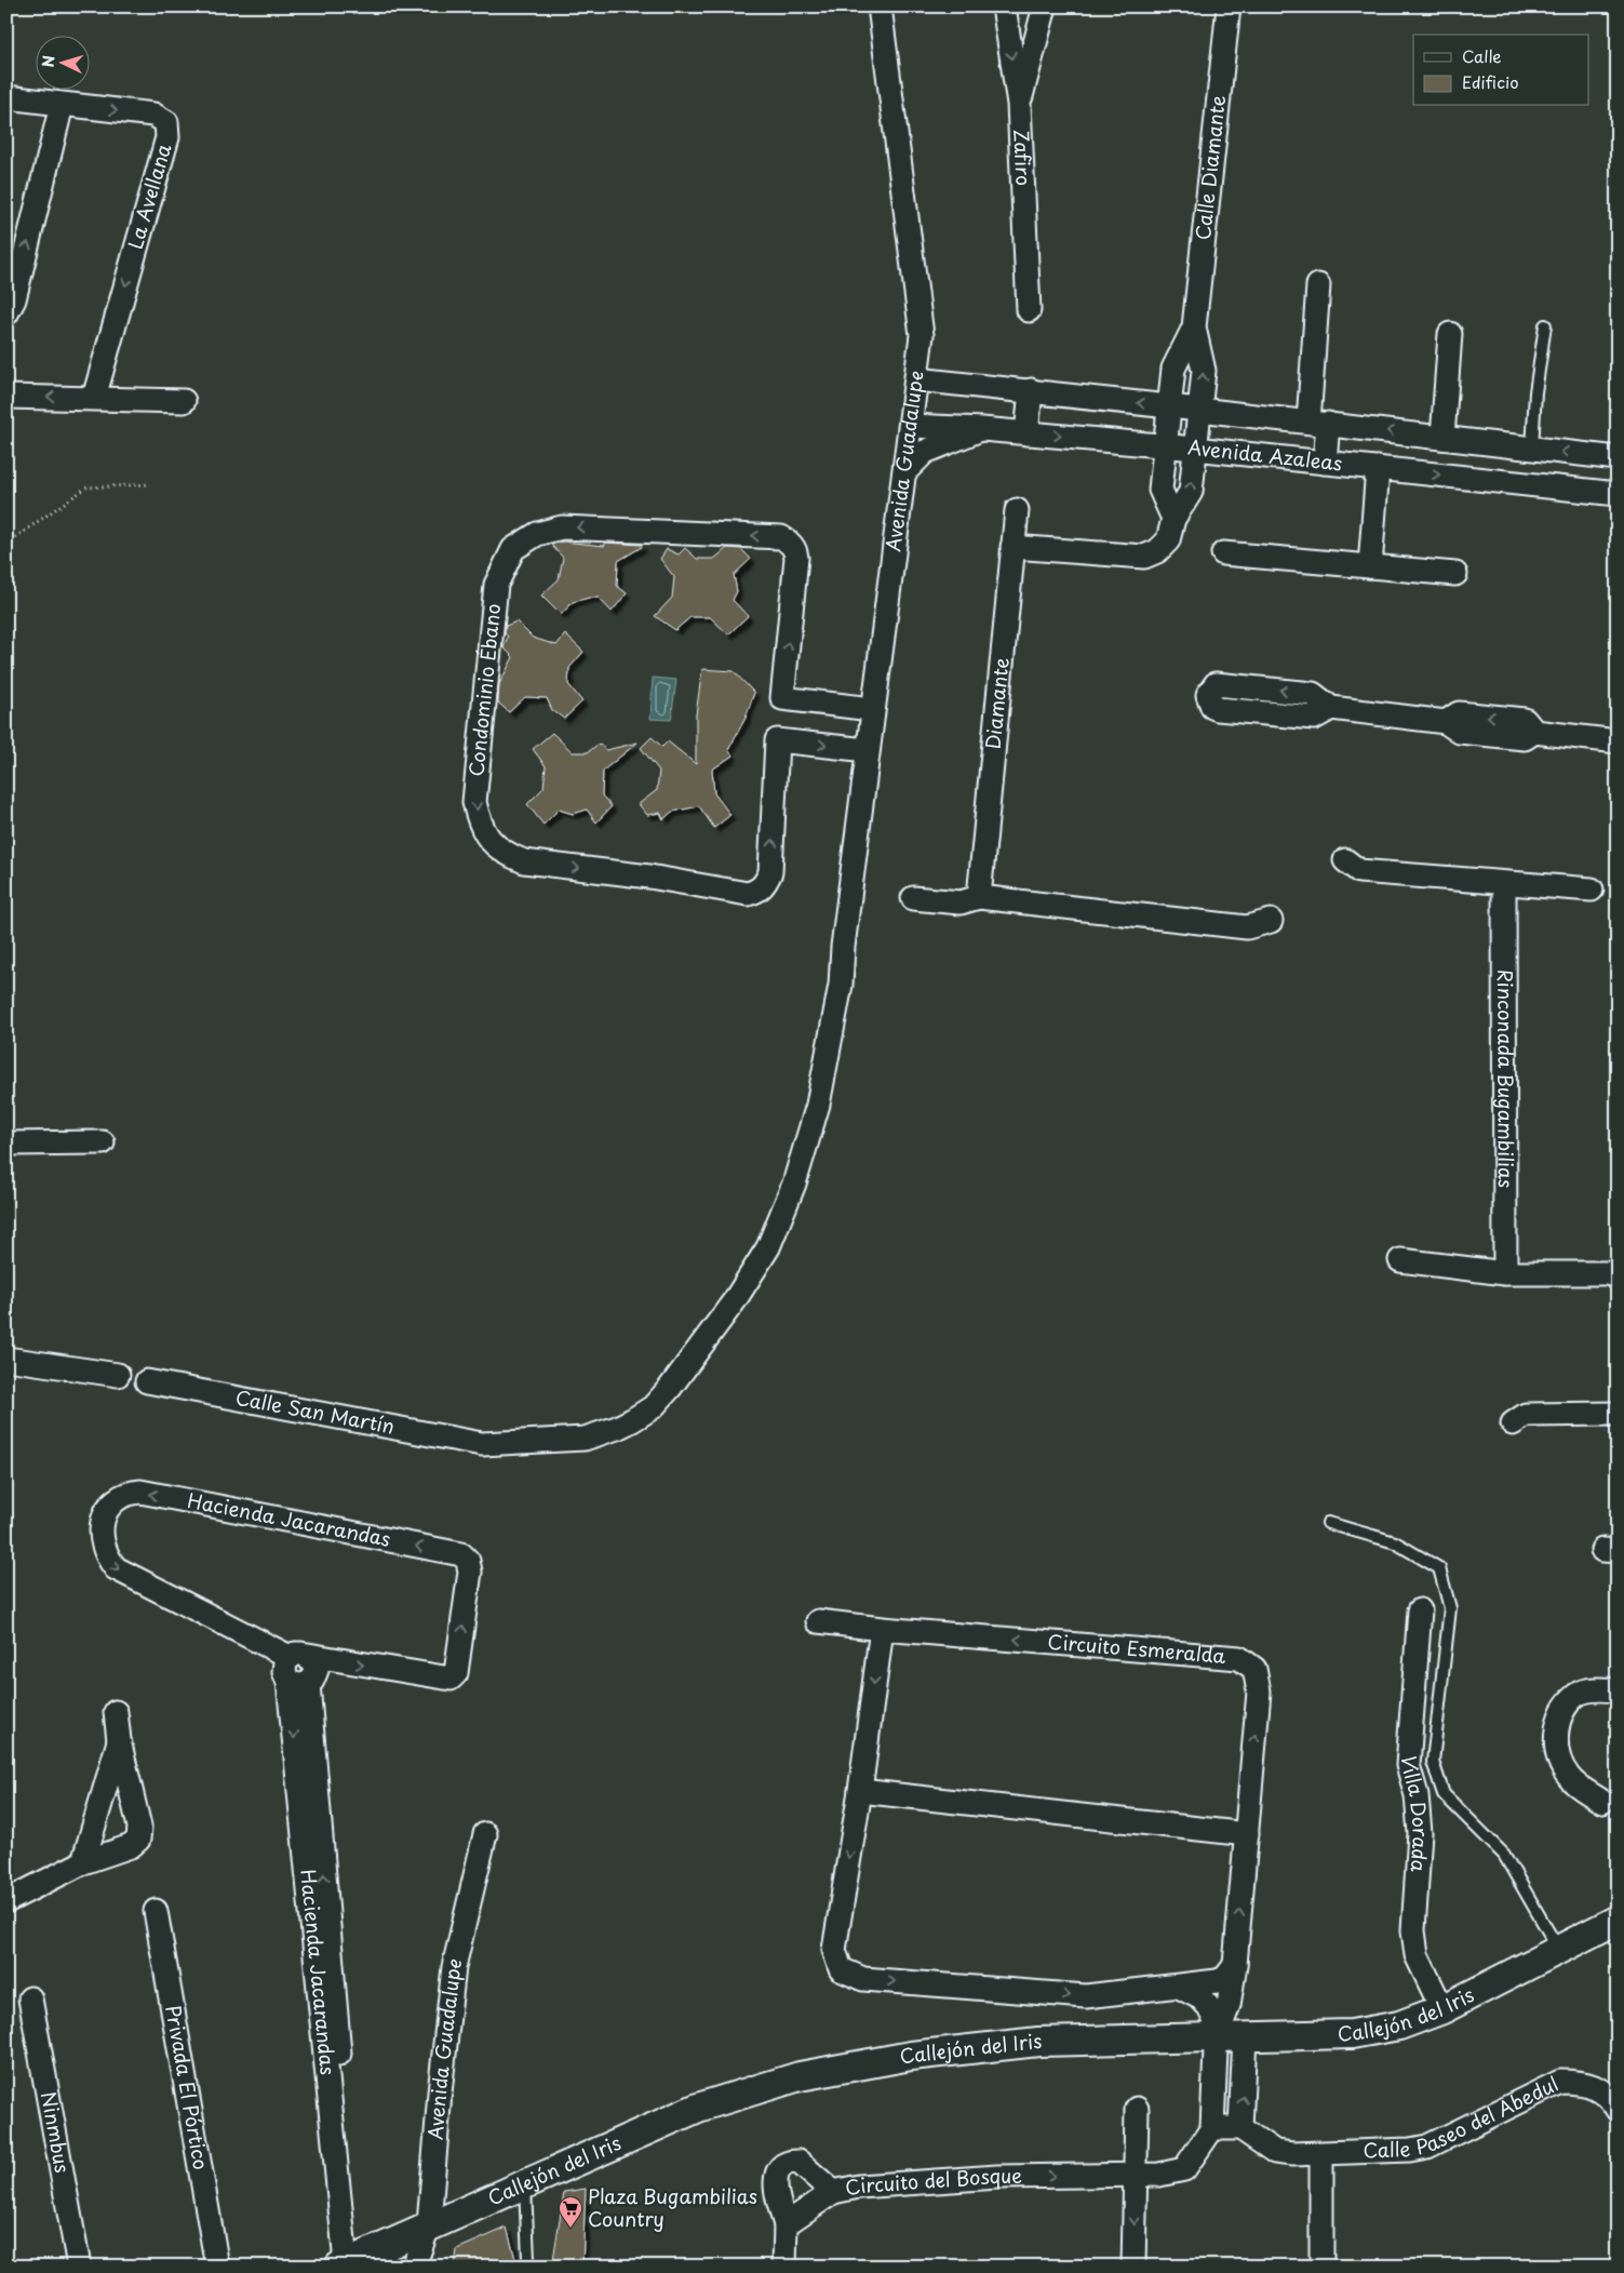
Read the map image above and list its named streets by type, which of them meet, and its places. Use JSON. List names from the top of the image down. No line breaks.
{"streets":{"street":["Zafiro","Calle Diamante","La Avellana","Avenida Azaleas","Avenida Guadalupe","Condominio Ébano","Diamante","Rinconada Bugambilias","Calle San Martín","Hacienda Jacarandas","Circuito Esmeralda","Villa Dorada","Callejón del Iris","Privada El Pórtico","Calle Paseo del Abedul","Ninmbus","Circuito del Bosque"]},"crossings":[["Calle Diamante","Avenida Azaleas"],["Calle Diamante","Diamante"],["Avenida Azaleas","Avenida Guadalupe"],["Avenida Guadalupe","Condominio Ébano"],["Avenida Guadalupe","Calle San Martín"],["Avenida Guadalupe","Callejón del Iris"],["Hacienda Jacarandas","Callejón del Iris"],["Circuito Esmeralda","Callejón del Iris"],["Villa Dorada","Callejón del Iris"]],"one_way":["Circuito del Bosque"],"places":{"supermarket":["Plaza Bugambilias Country"]},"legend":["Calle","Edificio"],"north":"left"}
